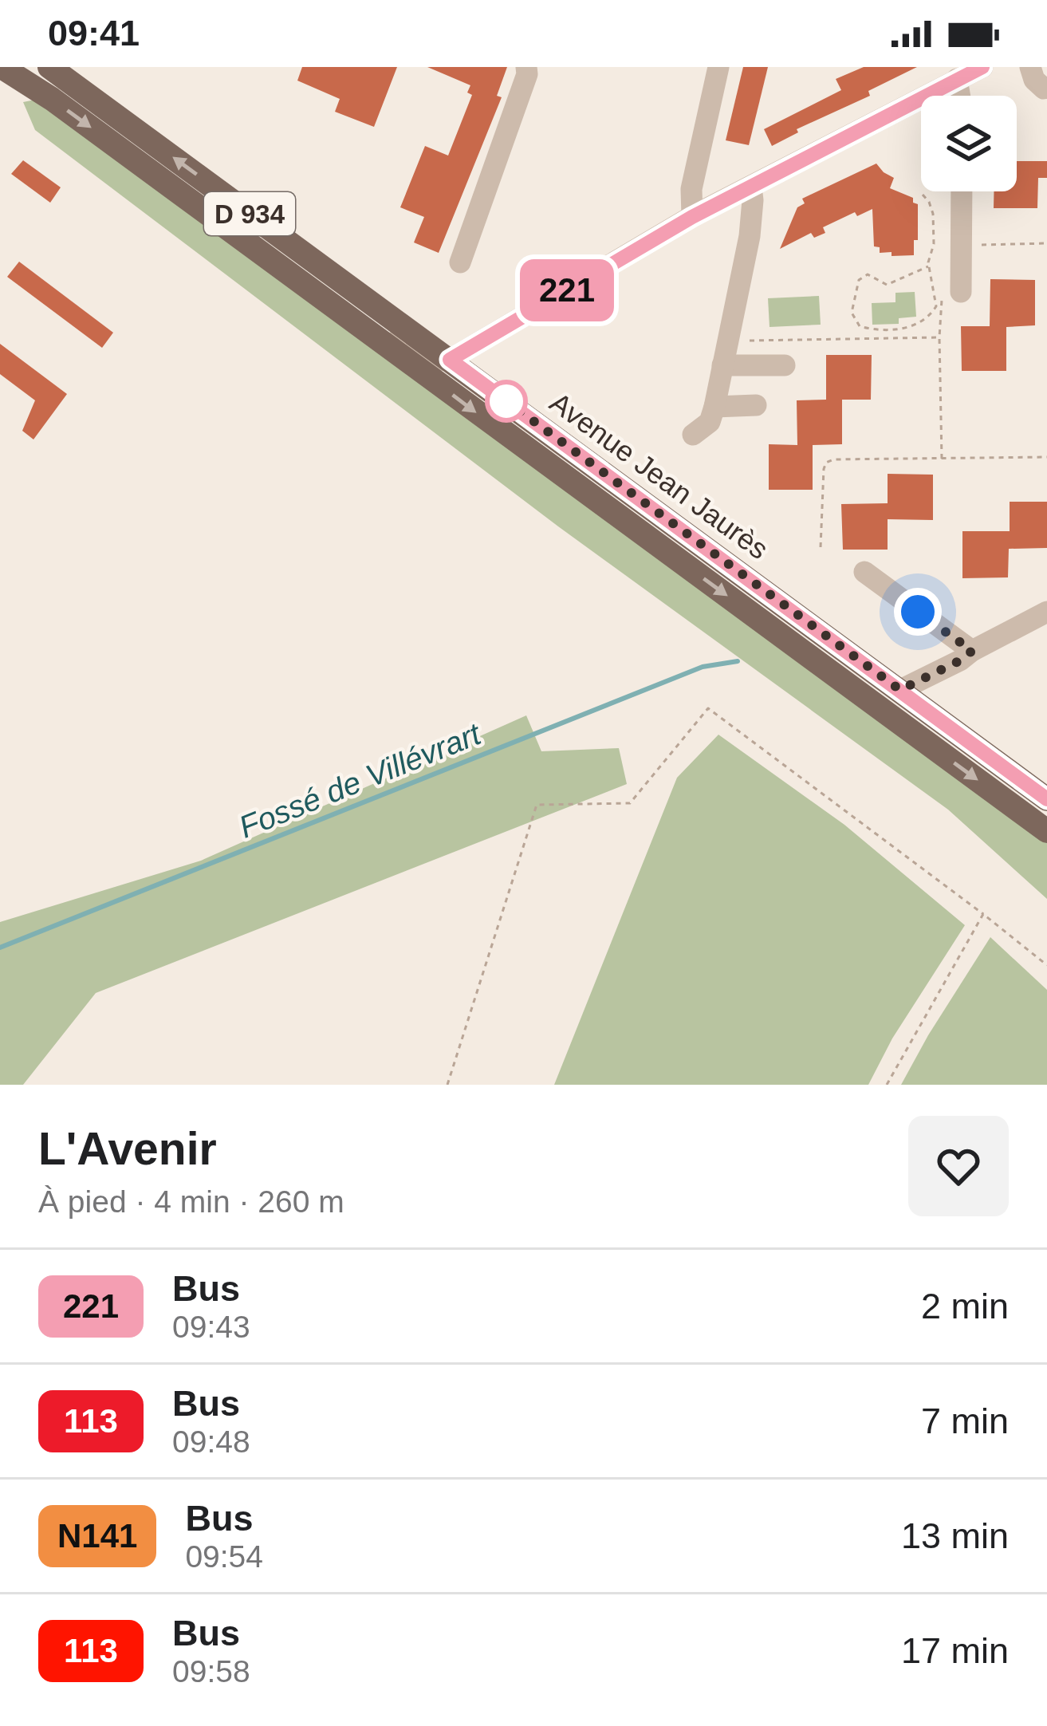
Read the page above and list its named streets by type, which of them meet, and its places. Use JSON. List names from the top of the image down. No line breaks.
{"streets":{"main road":["D 934","Avenue Jean Jaurès"]},"water":["Fossé de Villévrart"],"lines":["bus line 221"],"page":{"status":"09:41","on_map":"221","heading":["L'Avenir","À pied · 4 min · 260 m"],"list":[{"mark":"221","name":"Bus","note":"09:43","value":"2 min"},{"mark":"113","name":"Bus","note":"09:48","value":"7 min"},{"mark":"N141","name":"Bus","note":"09:54","value":"13 min"},{"mark":"113","name":"Bus","note":"09:58","value":"17 min"}]}}
